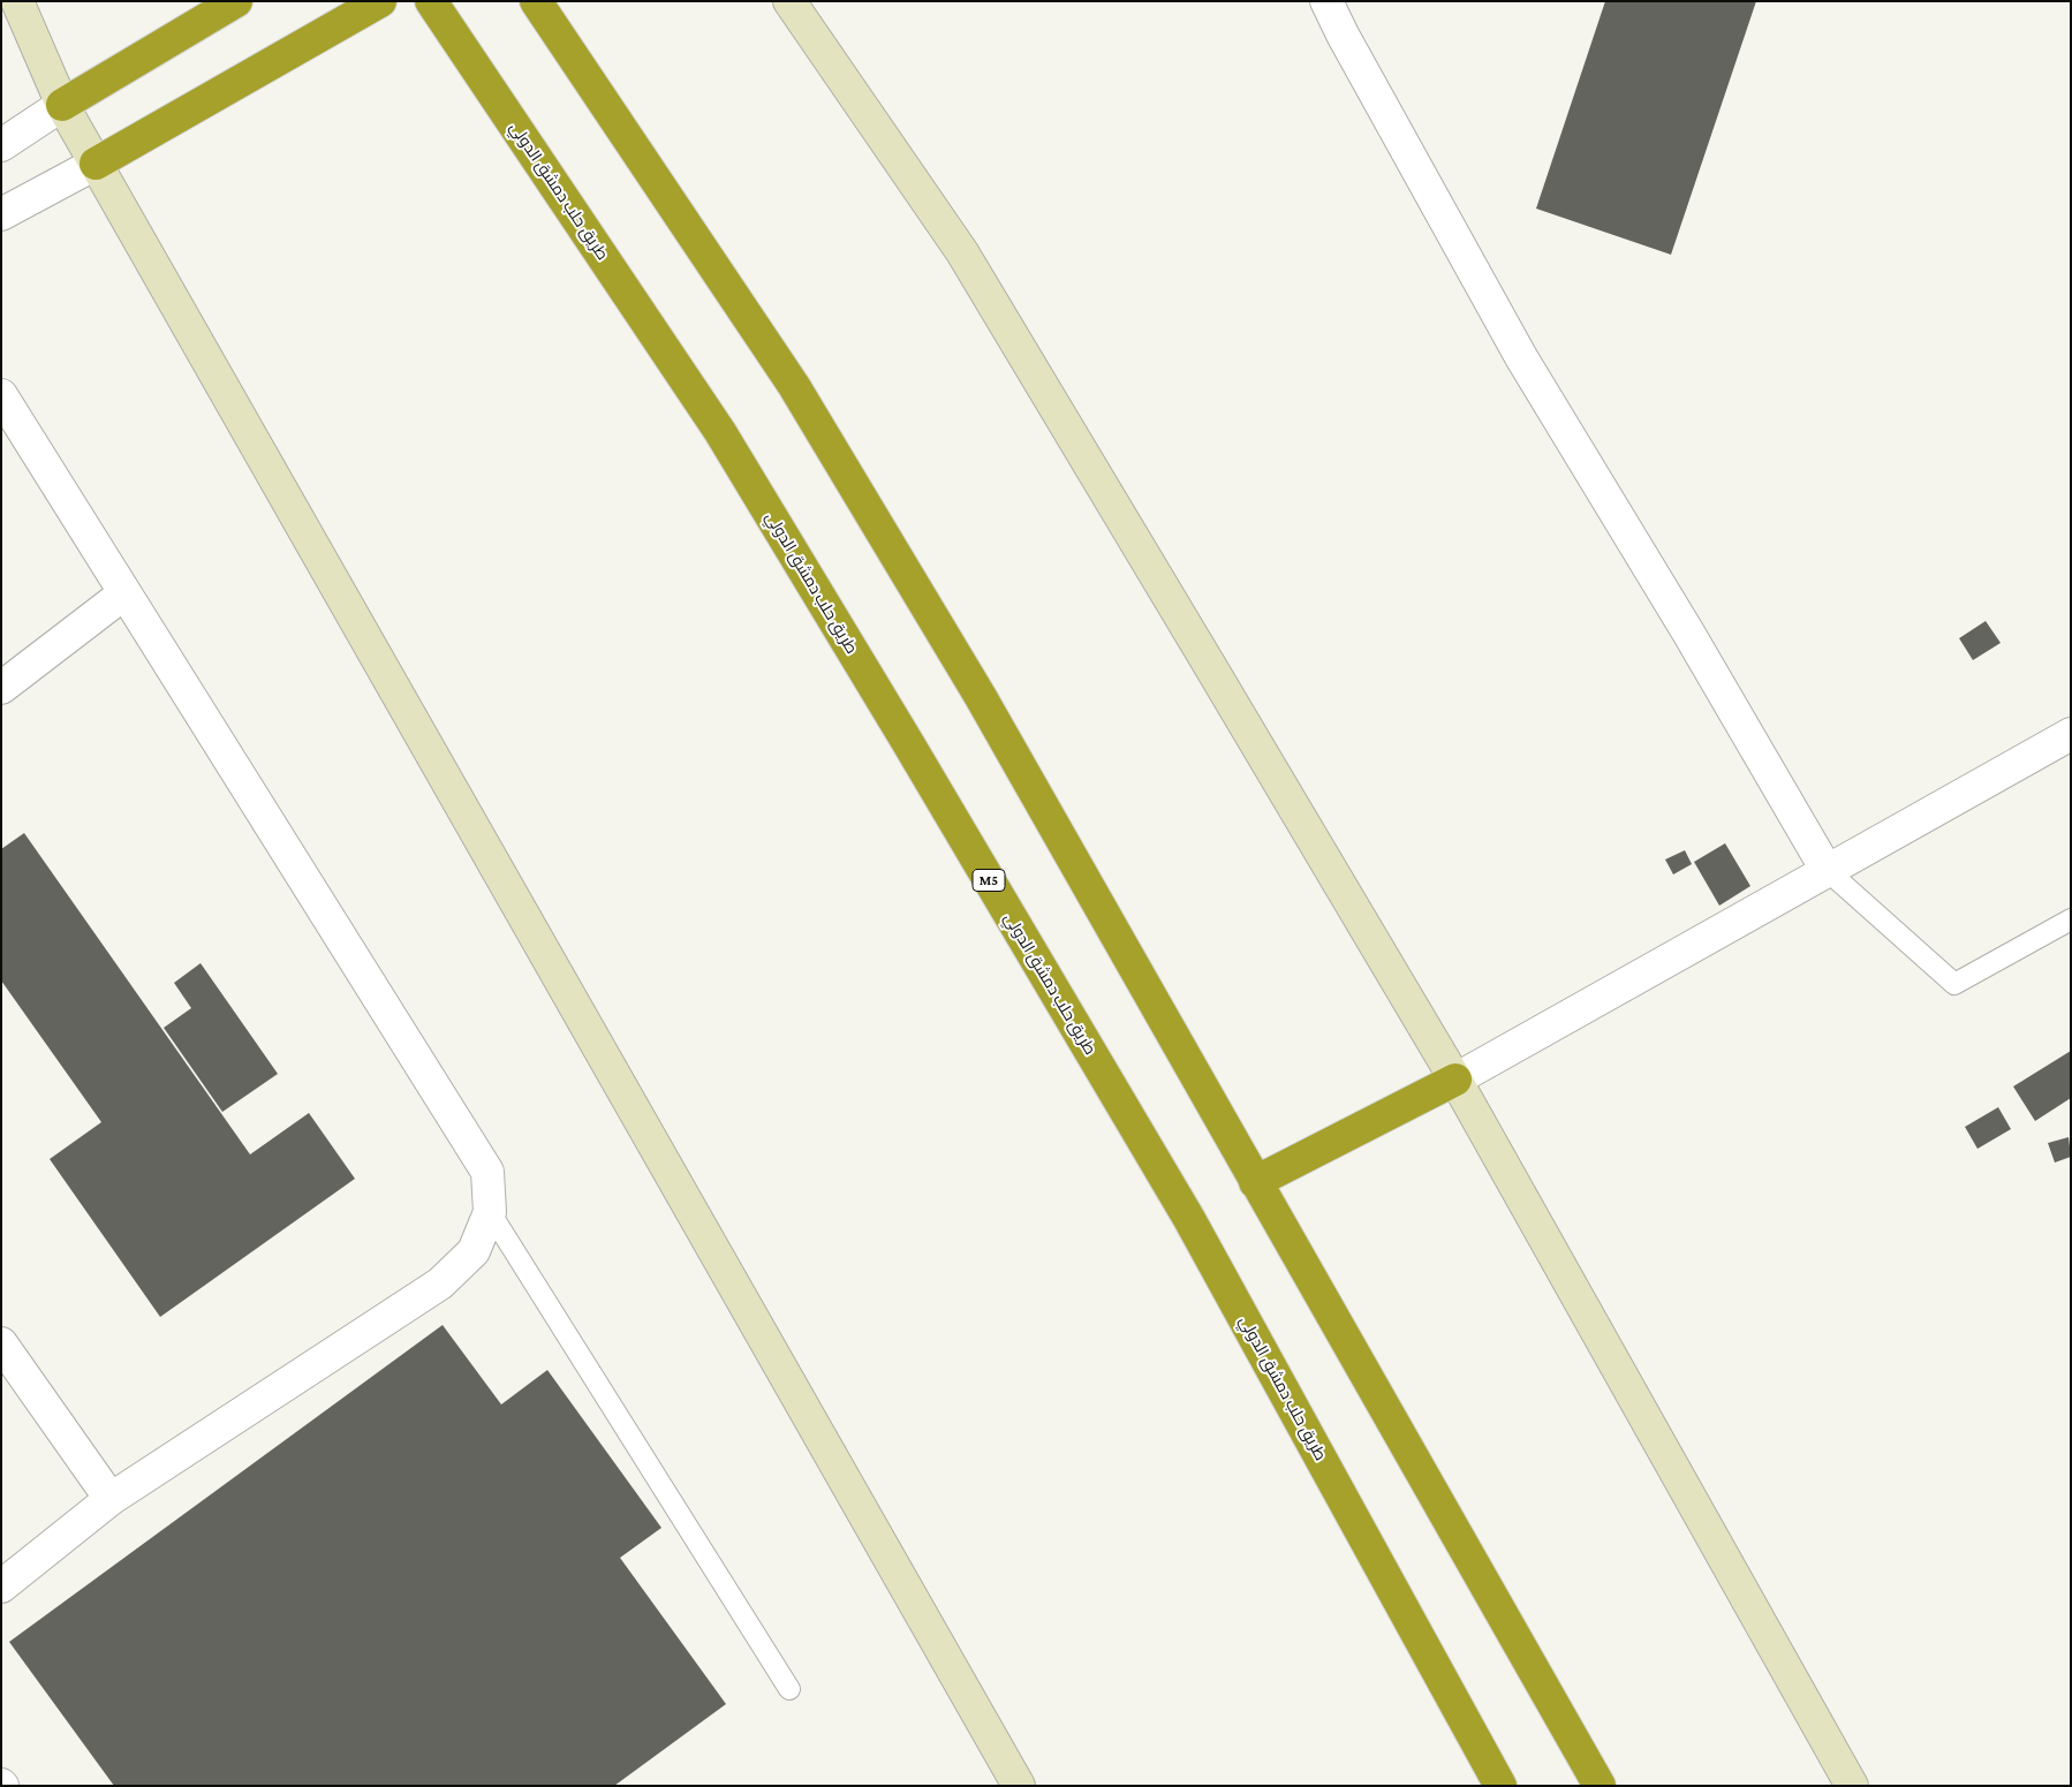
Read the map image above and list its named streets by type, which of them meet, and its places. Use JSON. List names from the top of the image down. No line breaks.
{"streets":{"highway":["طريق حلب دمشق الدولي","M5"]}}
